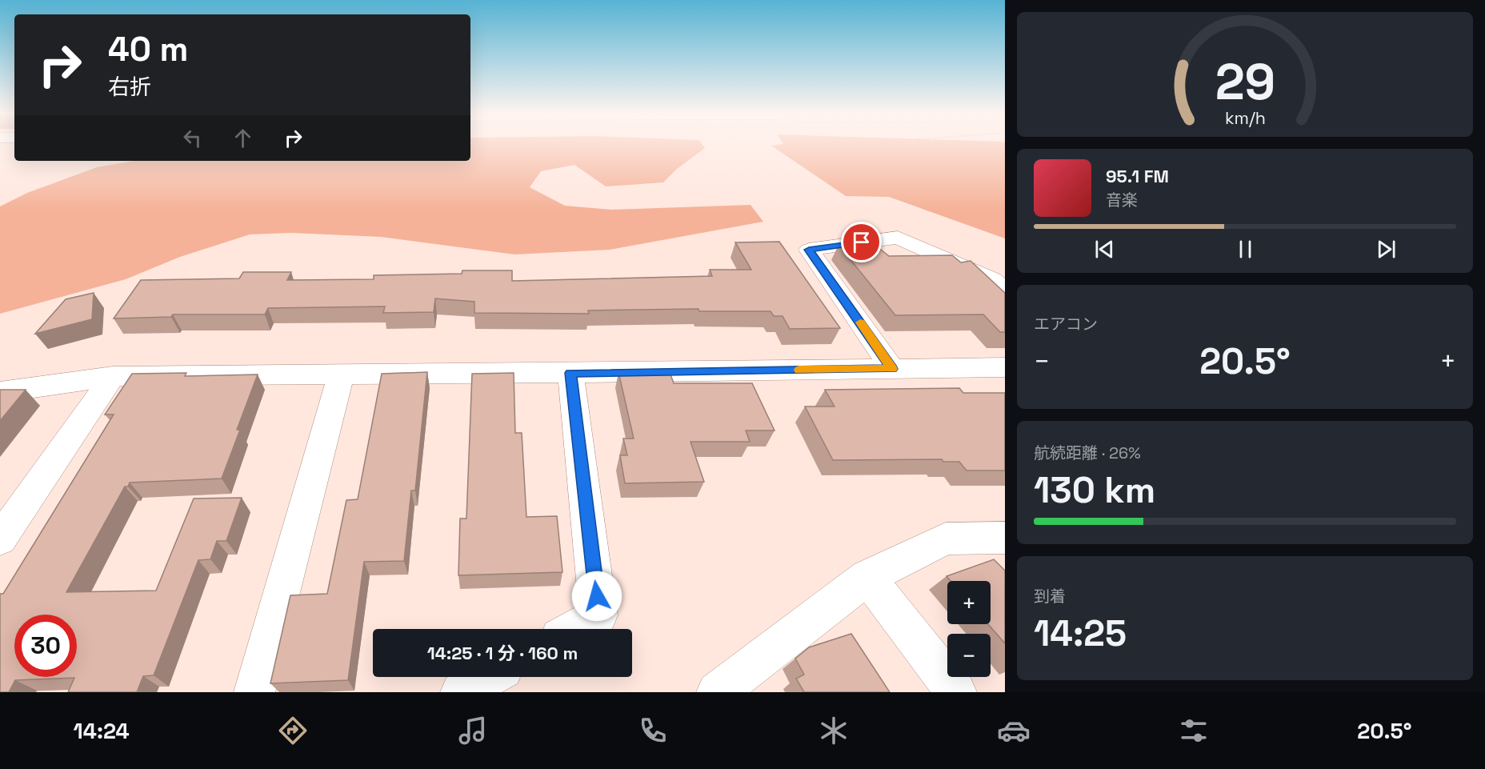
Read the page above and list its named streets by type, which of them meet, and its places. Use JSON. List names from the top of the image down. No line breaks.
{"page":{"turn":["40 m","右折"],"song":["95.1 FM","音楽"],"tile":["エアコン",["航続距離 · 26%","130 km"],["到着","14:25"]],"heat":["−","20.5°","+"],"map_buttons":["+","−"],"limit":"30","trip":"14:25 · 1 分 · 160 m","tabs":["14:24","20.5°"],"gauge":["29","km/h"]}}
